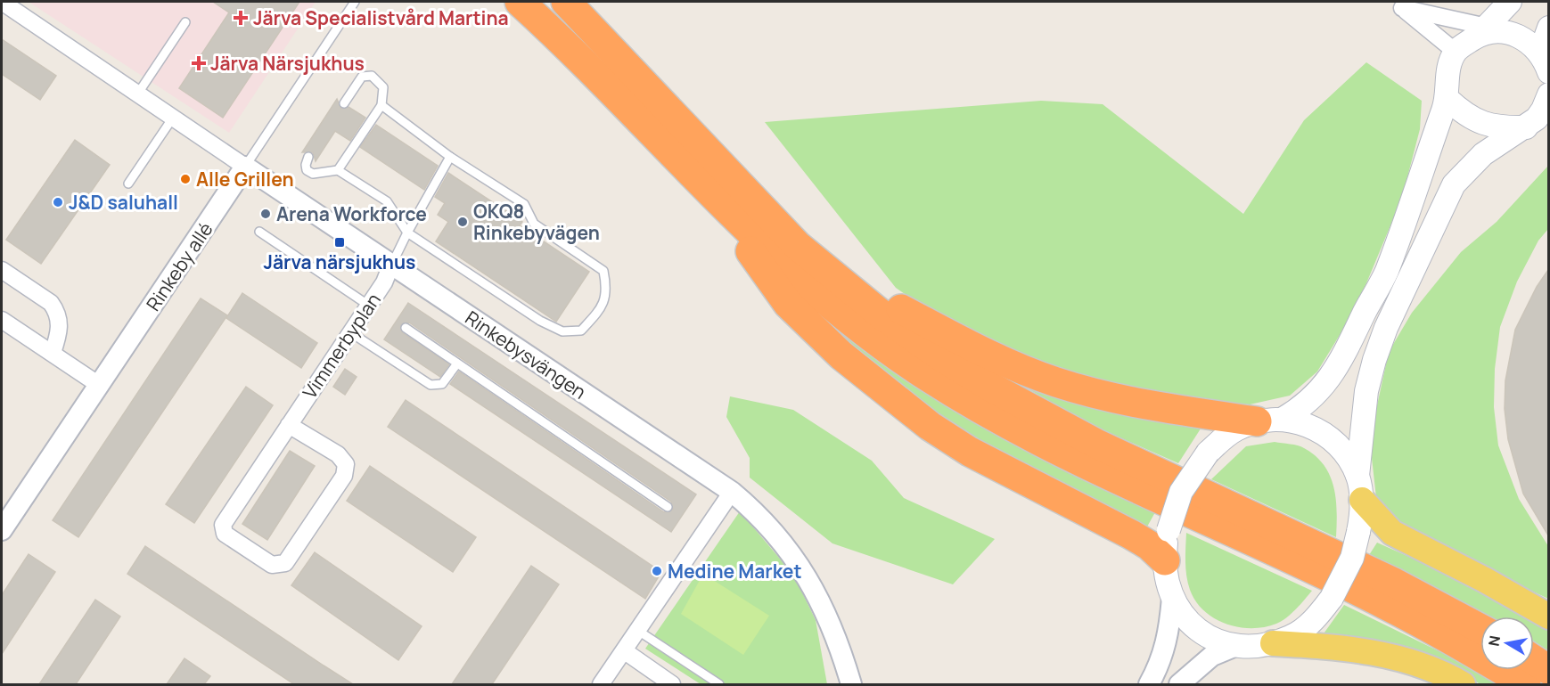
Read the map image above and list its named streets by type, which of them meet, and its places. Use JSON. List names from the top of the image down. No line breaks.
{"streets":{"street":["Rinkeby allé","Vimmerbyplan","Rinkebysvängen"]},"crossings":[["Rinkeby allé","Rinkebysvängen"],["Vimmerbyplan","Rinkebysvängen"]],"places":{"health":["Järva Specialistvård Martina","Järva Närsjukhus"],"other":["Alle Grillen","J&D saluhall","Arena Workforce","OKQ8 Rinkebyvägen","Medine Market"],"transit":["Järva närsjukhus"]},"north":"left"}
